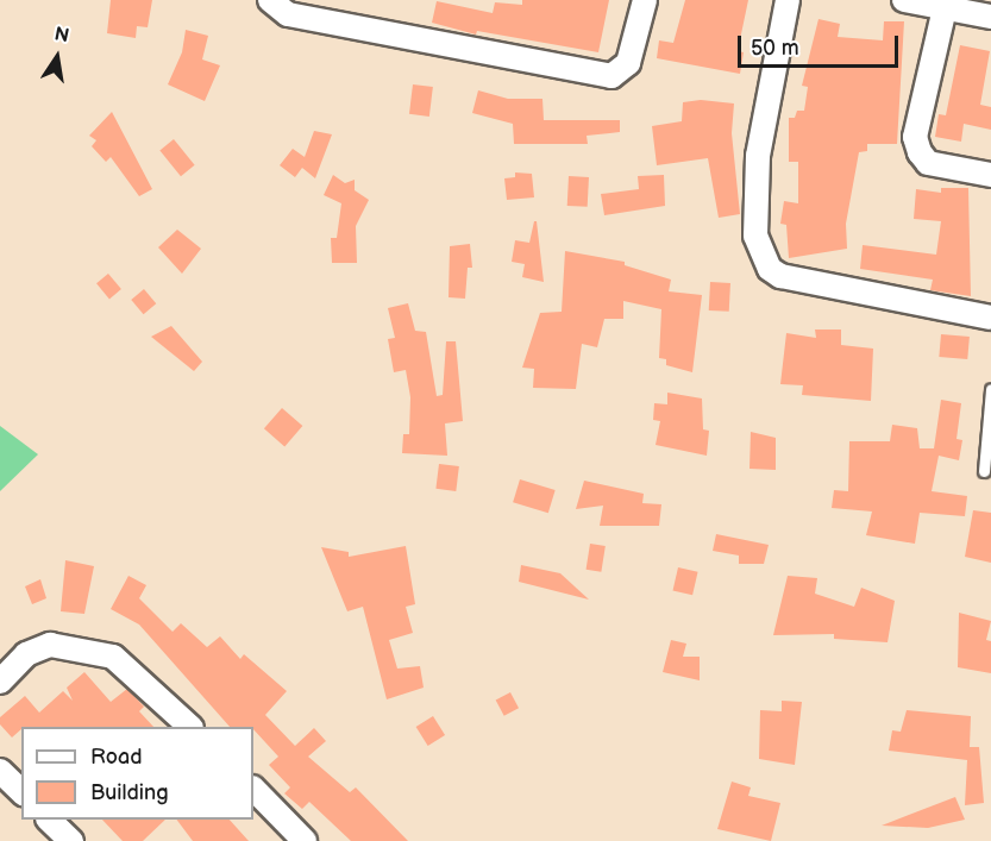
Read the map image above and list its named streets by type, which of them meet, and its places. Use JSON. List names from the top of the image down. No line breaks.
{"legend":["Road","Building"],"scale_bar":"50 m","north":"top"}
